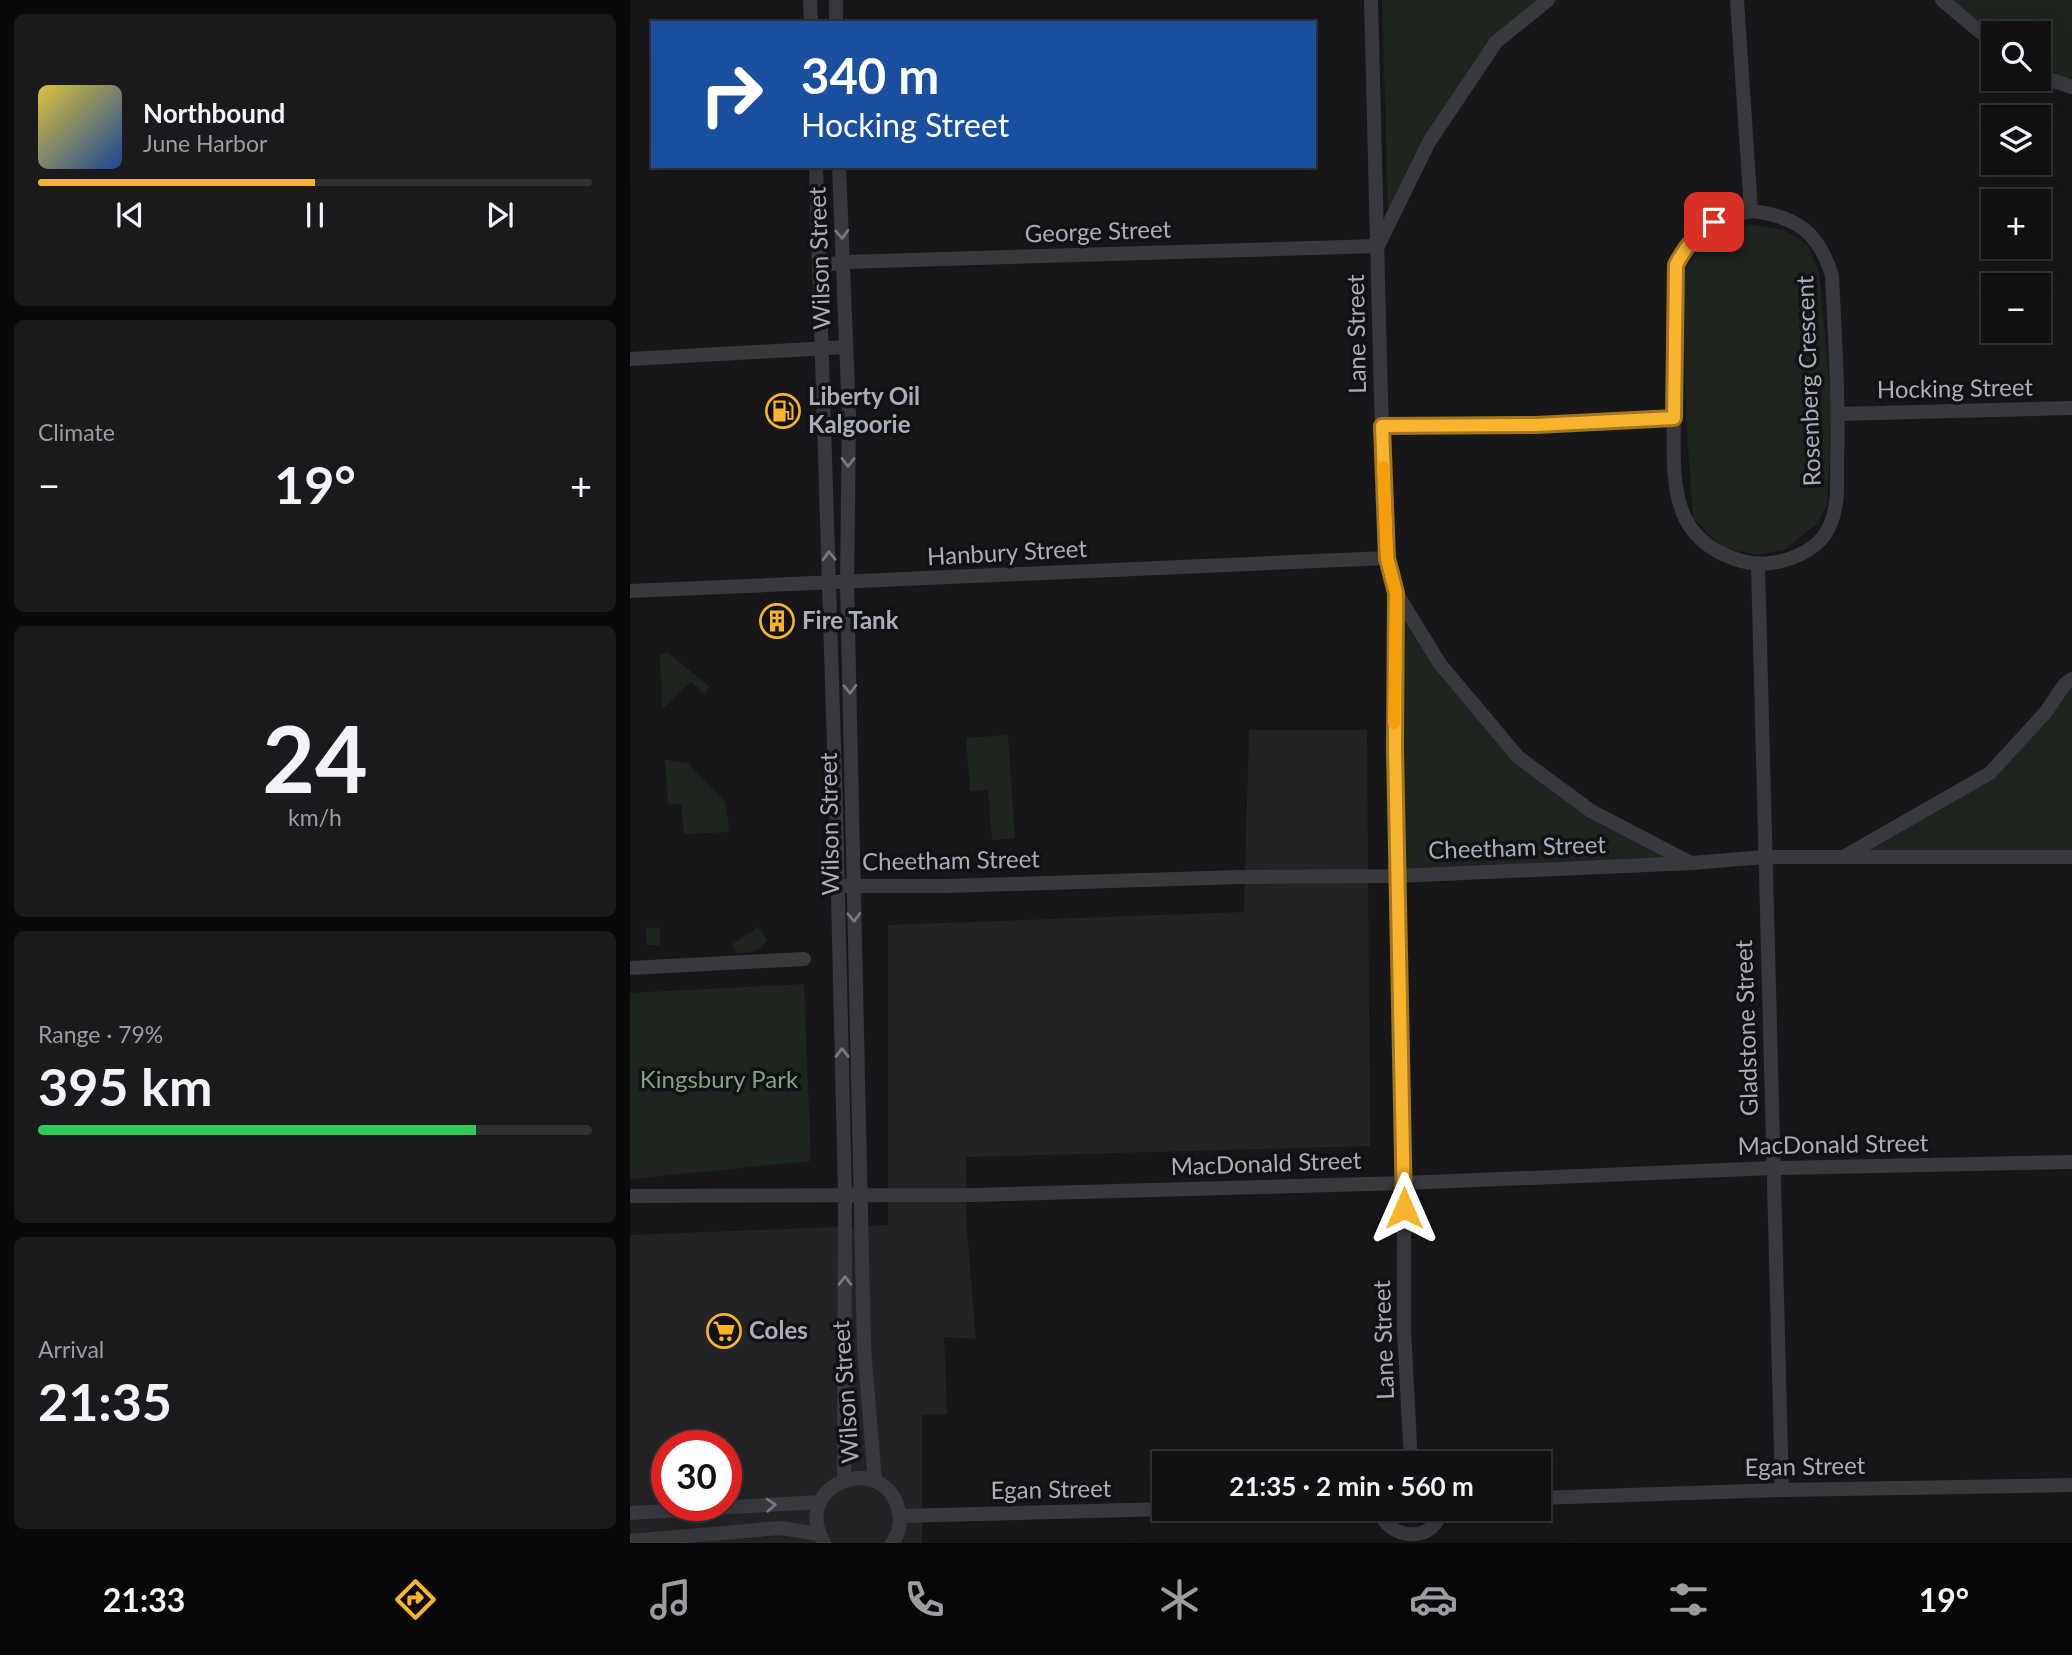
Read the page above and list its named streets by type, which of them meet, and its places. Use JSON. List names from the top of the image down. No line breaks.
{"streets":{"street":["George Street","Wilson Street","Lane Street","Rosenberg Crescent","Hocking Street","Hanbury Street","Cheetham Street","Gladstone Street","MacDonald Street","Egan Street"]},"crossings":[["George Street","Wilson Street"],["George Street","Lane Street"],["Wilson Street","Hanbury Street"],["Wilson Street","Cheetham Street"],["Wilson Street","MacDonald Street"],["Lane Street","Hanbury Street"],["Lane Street","Cheetham Street"],["Lane Street","MacDonald Street"],["Rosenberg Crescent","Hocking Street"],["Rosenberg Crescent","Gladstone Street"],["Cheetham Street","Gladstone Street"],["Gladstone Street","MacDonald Street"],["Gladstone Street","Egan Street"]],"parks":["Kingsbury Park"],"places":{"fuel station":["Liberty Oil Kalgoorie"],"building":["Fire Tank"],"supermarket":["Coles"]},"page":{"map_buttons":["+","−"],"turn":["340 m","Hocking Street"],"song":["Northbound","June Harbor"],"tile":["Climate",["24","km/h"],["Range · 79%","395 km"],["Arrival","21:35"]],"heat":["−","19°","+"],"limit":"30","trip":"21:35 · 2 min · 560 m","tabs":["21:33","19°"]}}
